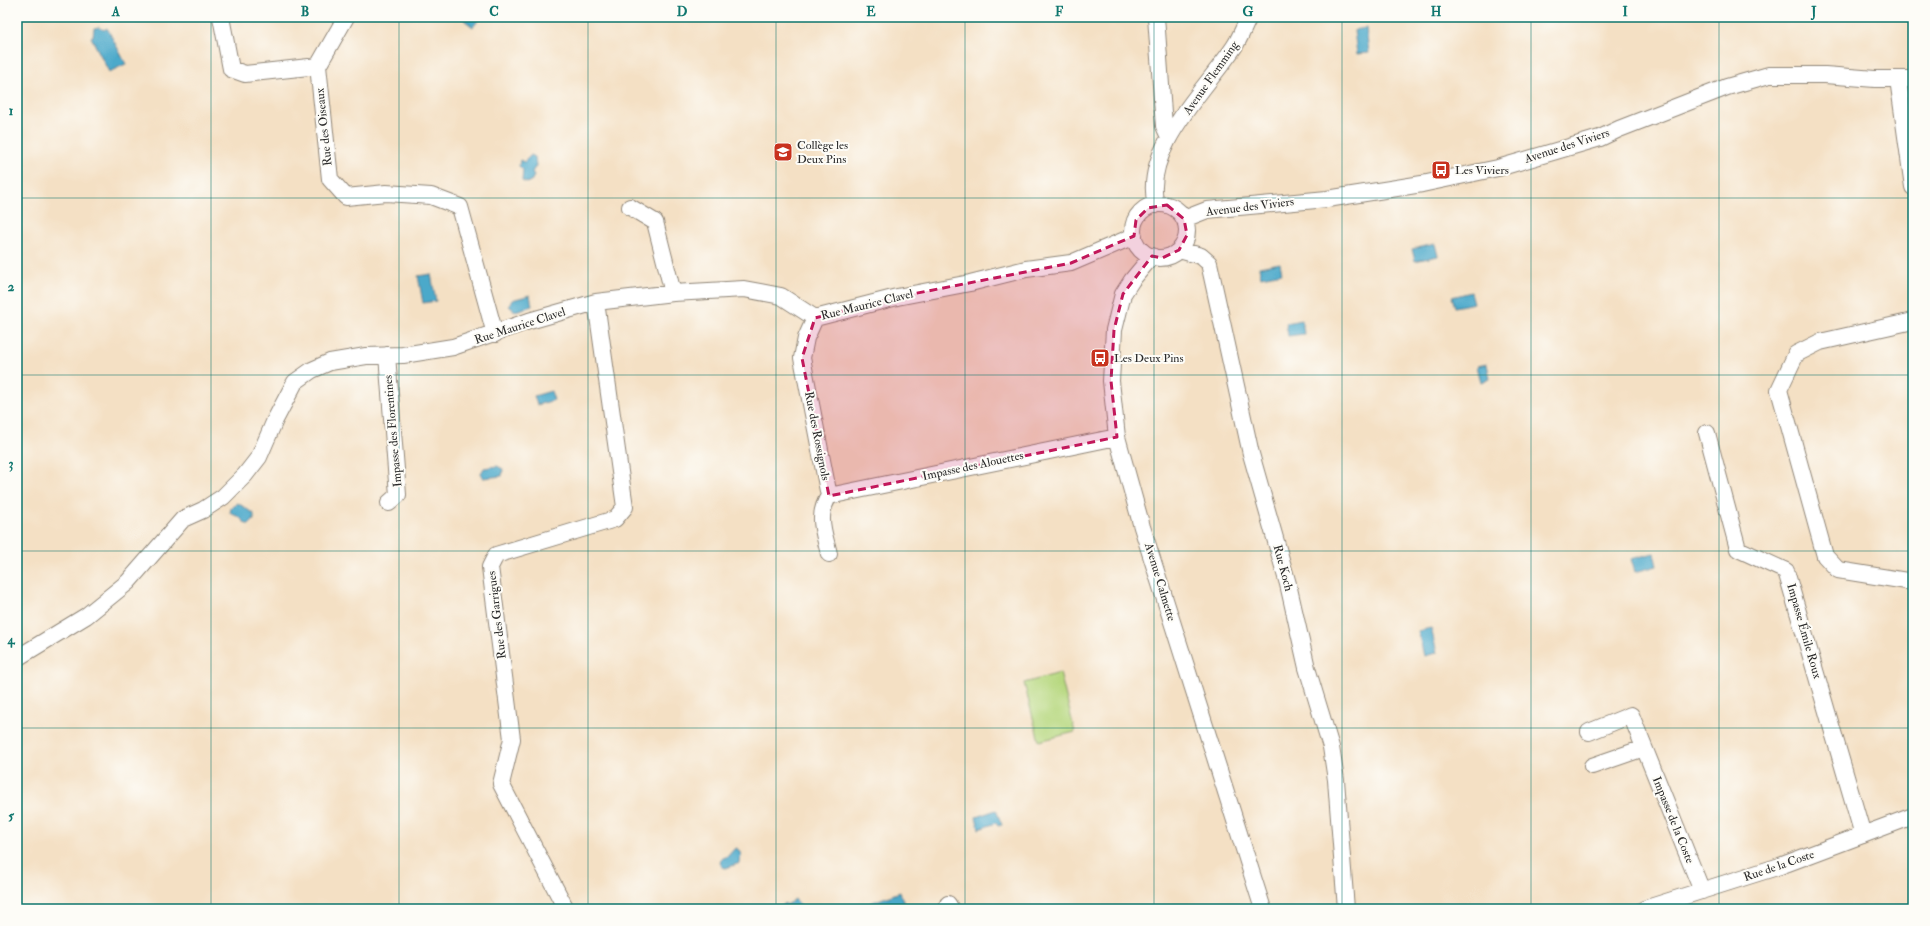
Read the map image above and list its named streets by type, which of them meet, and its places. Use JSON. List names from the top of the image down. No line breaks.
{"streets":{"street":["Avenue Flemming","Rue des Oiseaux","Avenue des Viviers","Rue Maurice Clavel","Impasse des Florentines","Rue des Rossignols","Impasse des Alouettes","Rue Koch","Avenue Calmette","Rue des Garrigues","Impasse Émile Roux","Impasse de la Coste","Rue de la Coste"]},"crossings":[["Avenue Flemming","Avenue des Viviers"],["Avenue Flemming","Rue Maurice Clavel"],["Avenue Flemming","Rue Koch"],["Avenue Flemming","Avenue Calmette"],["Rue des Oiseaux","Rue Maurice Clavel"],["Avenue des Viviers","Rue Maurice Clavel"],["Avenue des Viviers","Rue Koch"],["Avenue des Viviers","Avenue Calmette"],["Rue Maurice Clavel","Impasse des Florentines"],["Rue Maurice Clavel","Rue des Rossignols"],["Rue Maurice Clavel","Rue Koch"],["Rue Maurice Clavel","Avenue Calmette"],["Rue Maurice Clavel","Rue des Garrigues"],["Rue des Rossignols","Impasse des Alouettes"],["Impasse des Alouettes","Avenue Calmette"],["Rue Koch","Avenue Calmette"],["Impasse Émile Roux","Rue de la Coste"],["Impasse de la Coste","Rue de la Coste"]],"places":{"school or university":["Collège les Deux Pins"],"bus stop":["Les Viviers","Les Deux Pins"]},"grid":{"columns":["A","B","C","D","E","F","G","H","I","J"],"rows":["1","2","3","4","5"]}}
